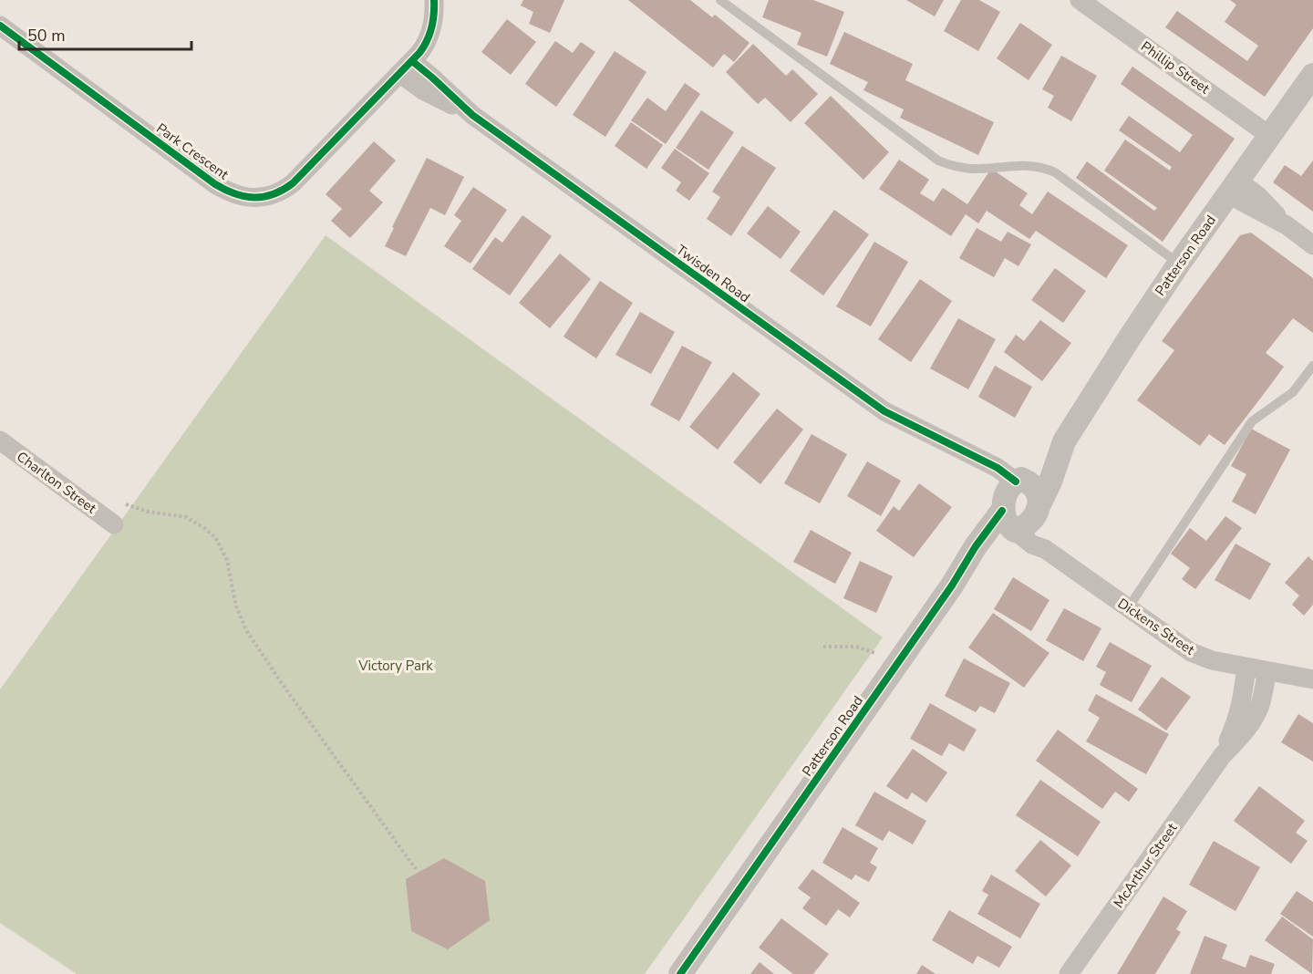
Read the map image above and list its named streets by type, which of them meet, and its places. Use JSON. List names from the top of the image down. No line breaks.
{"streets":{"street":["Phillip Street","Park Crescent","Patterson Road","Twisden Road","Charlton Street","Dickens Street","McArthur Street"]},"crossings":[["Phillip Street","Patterson Road"],["Park Crescent","Twisden Road"],["Patterson Road","Twisden Road"],["Patterson Road","Dickens Street"],["Dickens Street","McArthur Street"]],"parks":["Victory Park"],"scale_bar":"50 m"}
